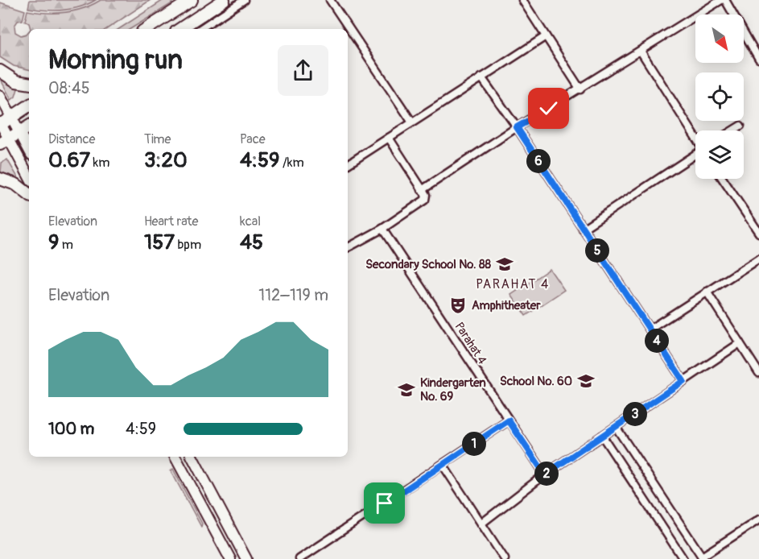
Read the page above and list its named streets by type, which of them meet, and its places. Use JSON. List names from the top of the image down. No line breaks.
{"streets":{"street":["Parahat 4"]},"districts":["PARAHAT 4"],"places":{"school or university":["Secondary School No. 88","School No. 60","Kindergarten No. 69"],"theatre":["Amphitheater"]},"north":"bottom right","page":{"heading":["Morning run","08:45"],"stats":[["Distance","0.67 km"],["Time","3:20"],["Pace","4:59 /km"],["Elevation","9 m"],["Heart rate","157 bpm"],["kcal","45"]],"pins":["6","5","4","3","1","2"],"chart":["Elevation","112–119 m"],"list":[{"name":"100 m","note":"4:59"}]}}
